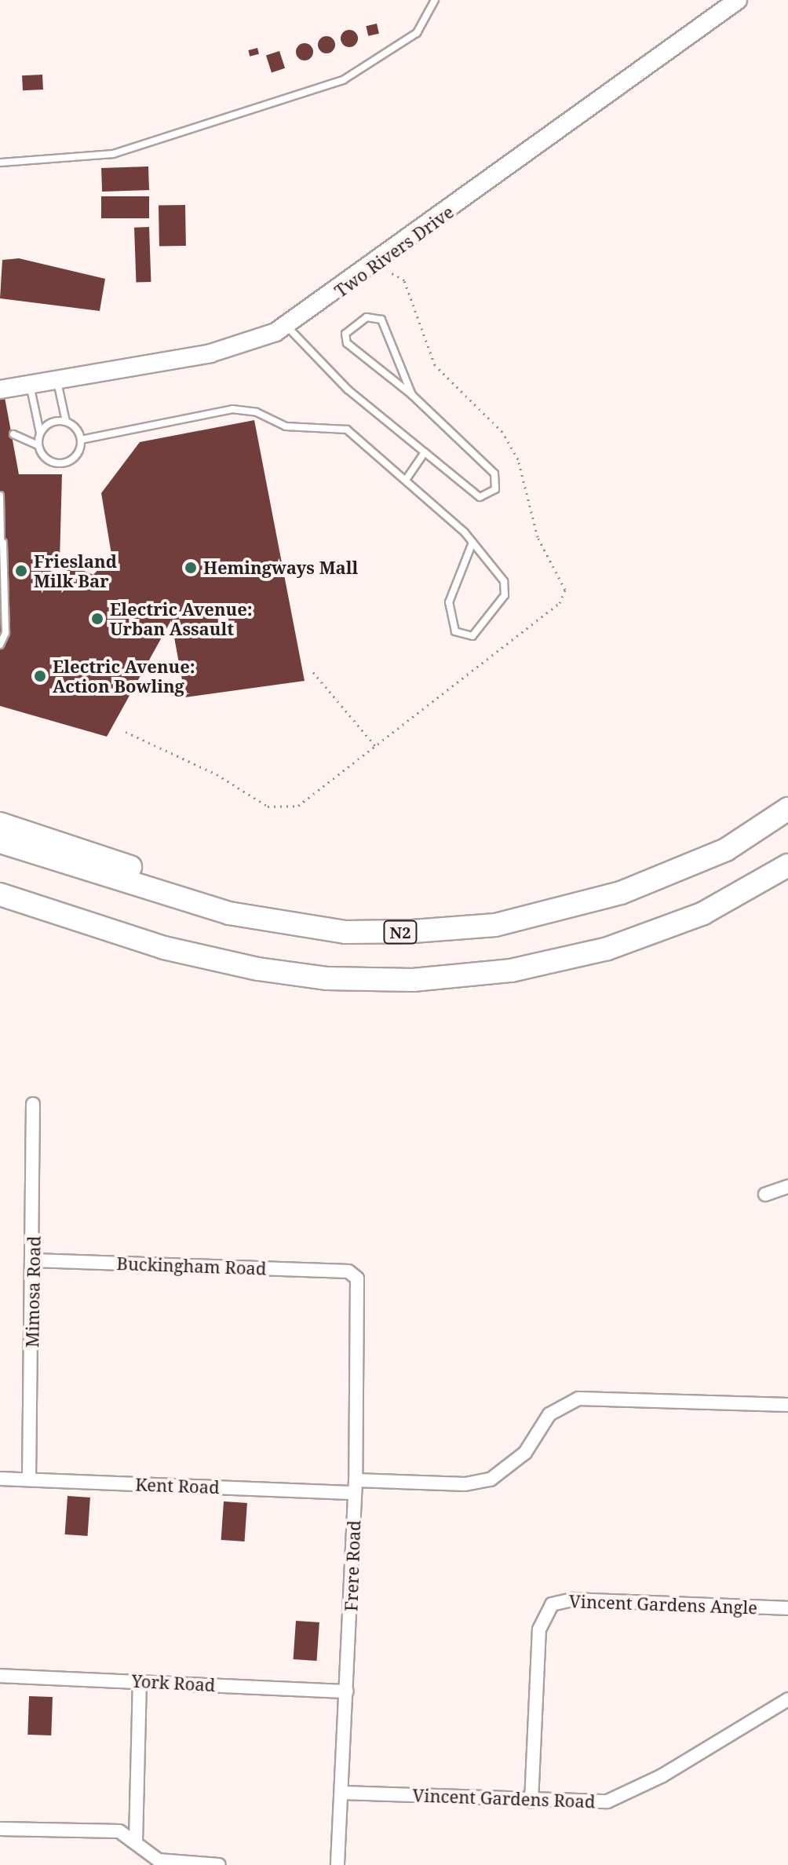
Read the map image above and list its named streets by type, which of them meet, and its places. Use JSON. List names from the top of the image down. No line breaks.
{"streets":{"highway":["N2"],"main road":["Two Rivers Drive"],"street":["Buckingham Road","Mimosa Road","Kent Road","Frere Road","Vincent Gardens Angle","York Road","Vincent Gardens Road"]},"crossings":[["Buckingham Road","Mimosa Road"],["Buckingham Road","Frere Road"],["Mimosa Road","Kent Road"],["Kent Road","Frere Road"],["Frere Road","York Road"],["Frere Road","Vincent Gardens Road"],["Vincent Gardens Angle","Vincent Gardens Road"]],"places":["Hemingways Mall","Friesland Milk Bar","Electric Avenue: Urban Assault","Electric Avenue: Action Bowling"]}
